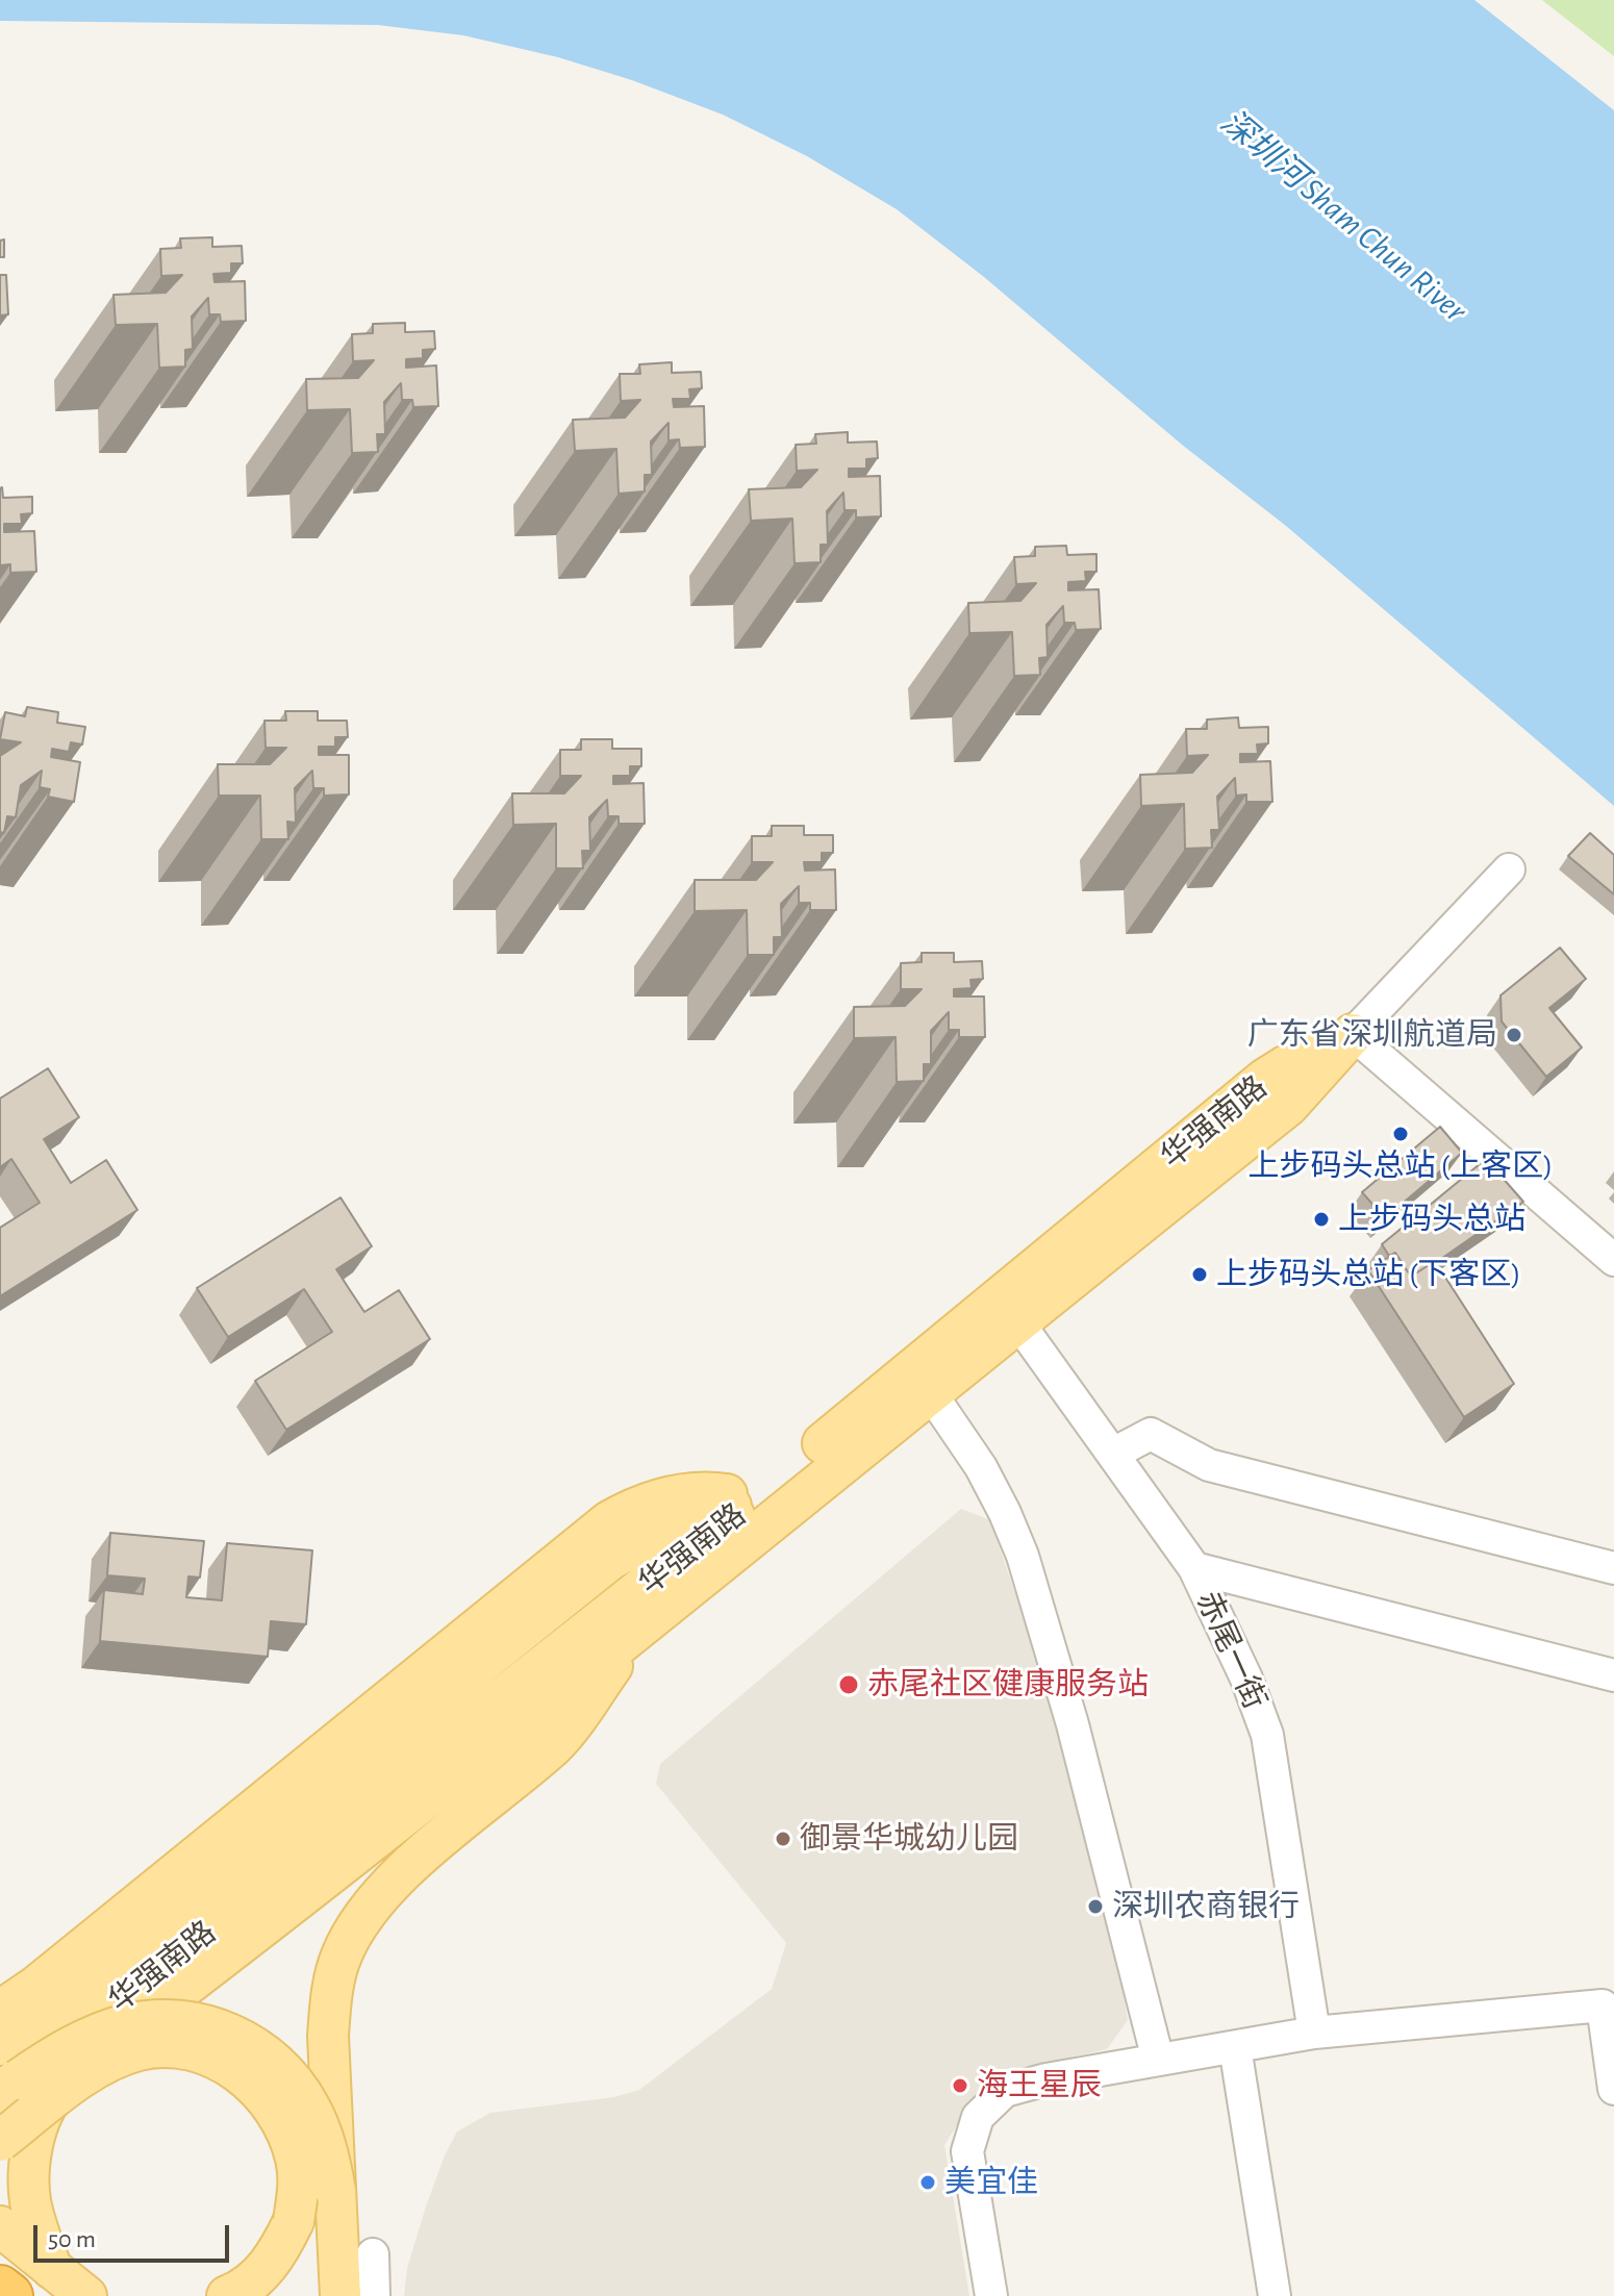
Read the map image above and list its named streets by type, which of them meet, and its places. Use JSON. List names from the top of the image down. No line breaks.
{"streets":{"main road":["华强南路"],"street":["赤尾一街"]},"crossings":[["华强南路","赤尾一街"]],"water":["深圳河 Sham Chun River"],"places":["广东省深圳航道局","上步码头总站 (上客区)","上步码头总站","上步码头总站 (下客区)","赤尾社区健康服务站","御景华城幼儿园","深圳农商银行","海王星辰","美宜佳"],"scale_bar":"50 m"}
